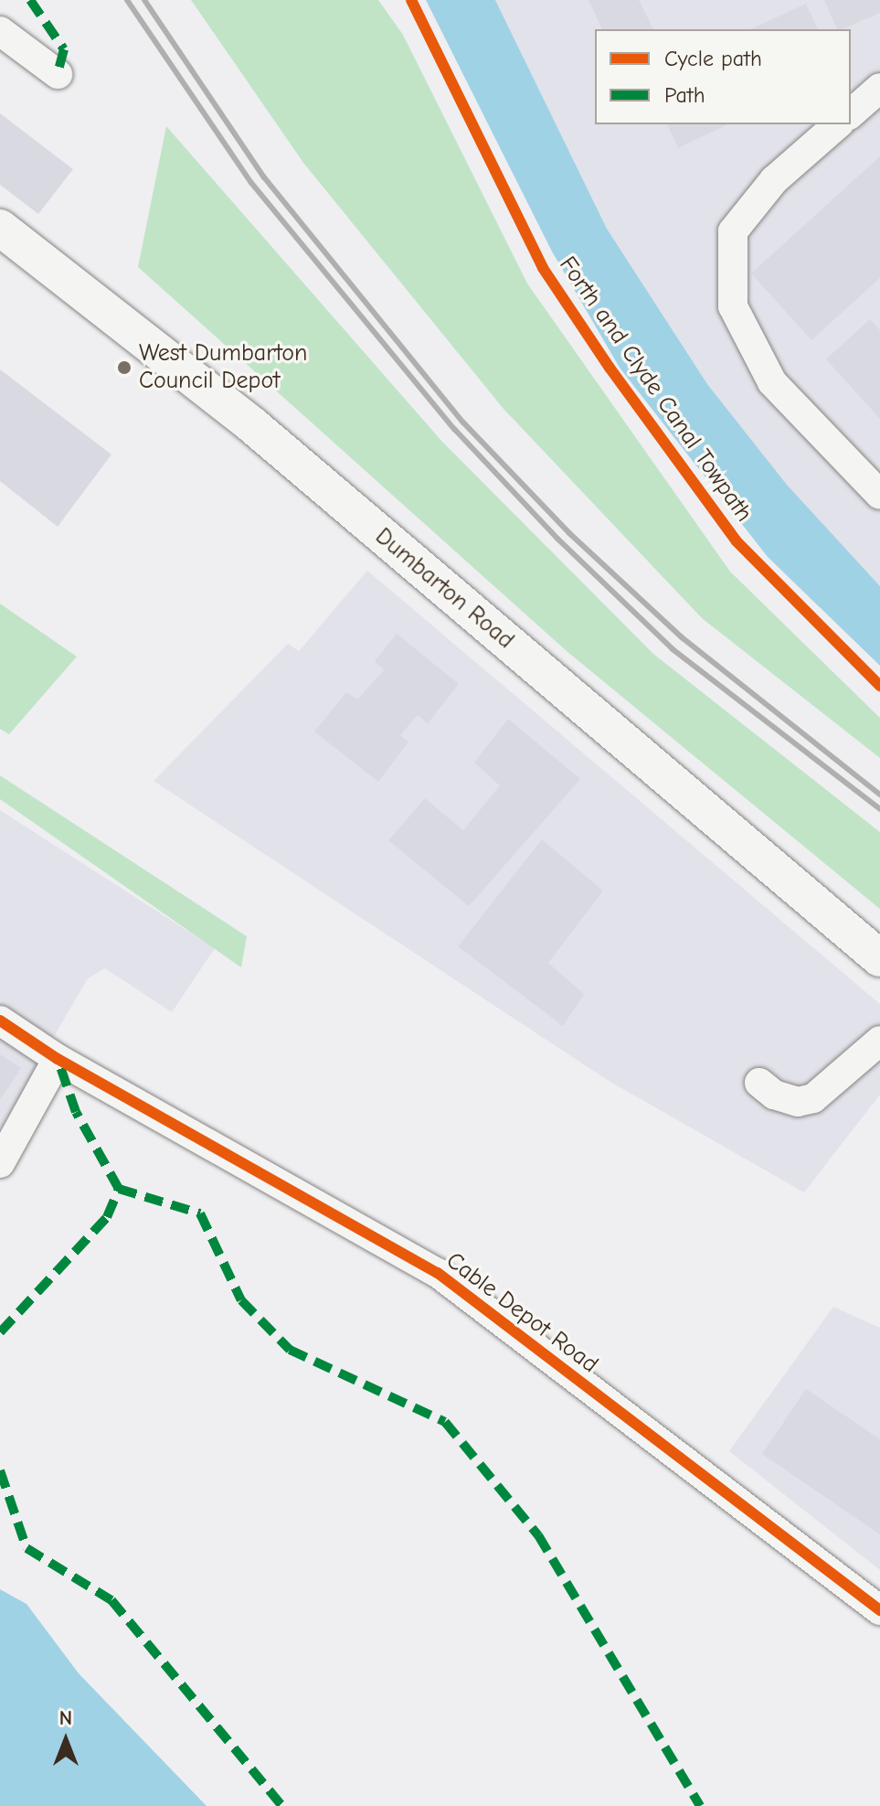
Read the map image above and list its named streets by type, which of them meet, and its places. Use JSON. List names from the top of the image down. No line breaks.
{"streets":{"main road":["Dumbarton Road"],"street":["Cable Depot Road"],"cycle path":["Forth and Clyde Canal Towpath"]},"places":["West Dumbarton Council Depot"],"legend":["Cycle path","Path"],"north":"top"}
